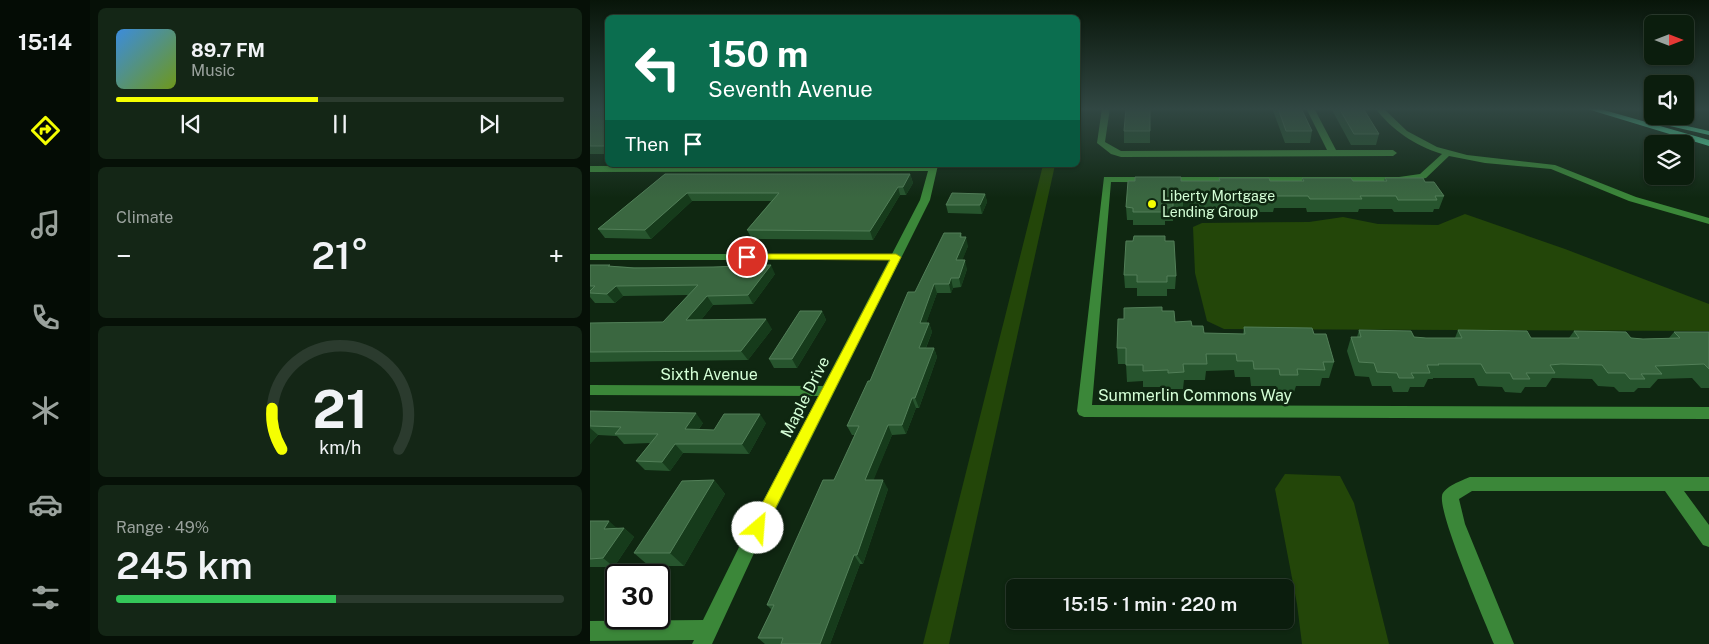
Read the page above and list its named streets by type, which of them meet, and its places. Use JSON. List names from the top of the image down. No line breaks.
{"streets":{"street":["Sixth Avenue","Summerlin Commons Way","Maple Drive"]},"crossings":[["Sixth Avenue","Maple Drive"]],"places":["Liberty Mortgage Lending Group"],"north":"right","page":{"tabs":"15:14","turn":["150 m","Seventh Avenue"],"song":["89.7 FM","Music"],"then":"Then","tile":["Climate",["Range · 49%","245 km"]],"heat":["−","21°","+"],"limit":"30","trip":"15:15 · 1 min · 220 m","gauge":["21","km/h"]}}
